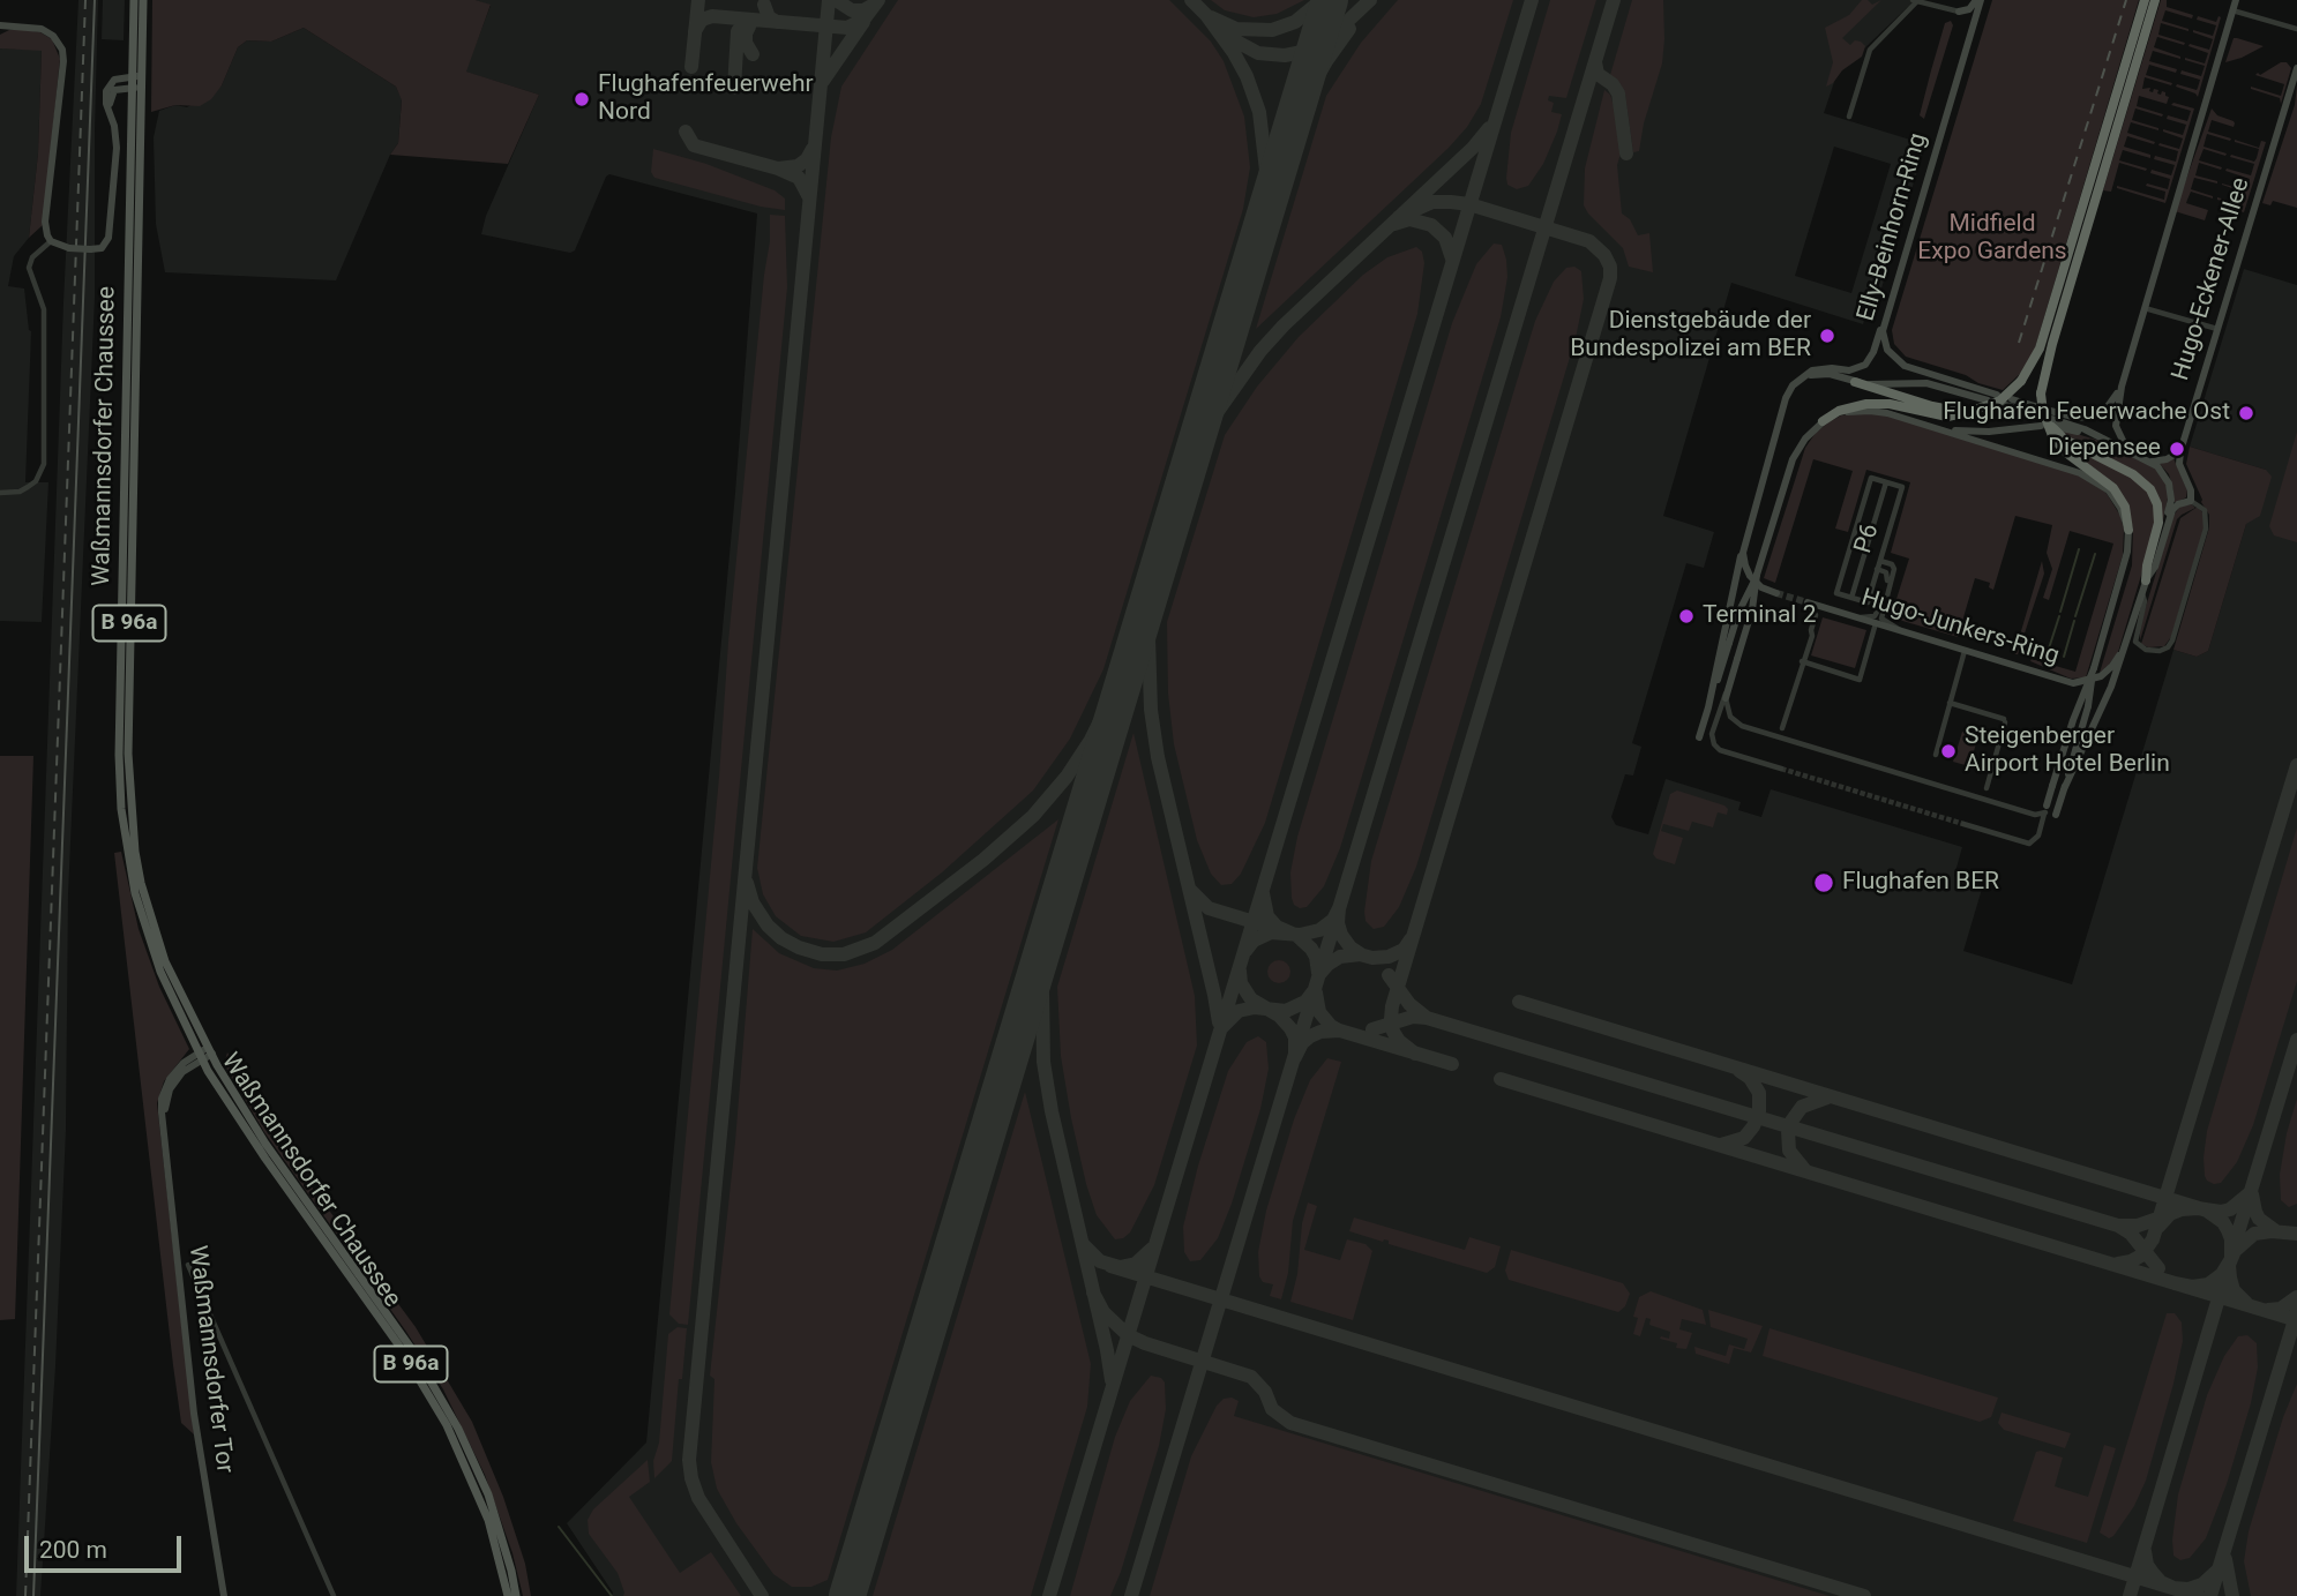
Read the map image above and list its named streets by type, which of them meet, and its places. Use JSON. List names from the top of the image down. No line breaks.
{"streets":{"main road":["Waßmannsdorfer Chaussee","B 96a"],"street":["Elly-Beinhorn-Ring","Hugo-Eckener-Allee","P6","Hugo-Junkers-Ring","Waßmannsdorfer Tor"]},"crossings":[["Waßmannsdorfer Chaussee","Waßmannsdorfer Tor"]],"parks":["Midfield Expo Gardens"],"places":["Flughafenfeuerwehr Nord","Dienstgebäude der Bundespolizei am BER","Flughafen Feuerwache Ost","Diepensee","Terminal 2","Steigenberger Airport Hotel Berlin","Flughafen BER"],"scale_bar":"200 m"}
